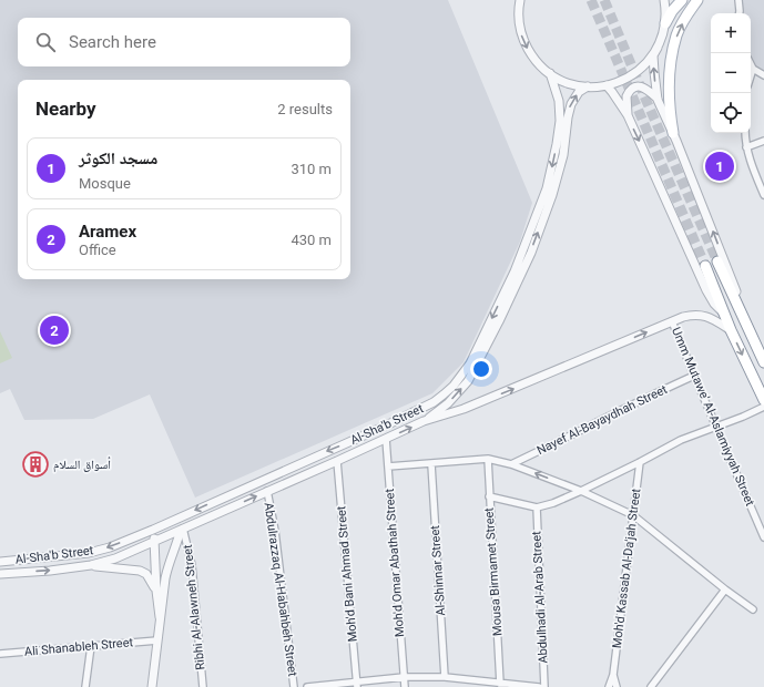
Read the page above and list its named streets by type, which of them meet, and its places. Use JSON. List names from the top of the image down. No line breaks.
{"streets":{"street":["Umm Mutawe' Al-Aslamiyyah Street","Nayef Al-Bayaydhah Street","Al-Sha'b Street","Moh'd Omar Abathah Street","Moh'd Kassab Al-Da'jah Street","Al-Shinnar Street","Mousa Birmamet Street","Moh'd Bani Ahmad Street","Abdulrazzaq Al-Habahbeh Street","Abdulhadi Al-Arab Street","Ribhi Al-Alawneh Street","Ali Shanableh Street"]},"crossings":[["Umm Mutawe' Al-Aslamiyyah Street","Nayef Al-Bayaydhah Street"],["Umm Mutawe' Al-Aslamiyyah Street","Al-Sha'b Street"],["Umm Mutawe' Al-Aslamiyyah Street","Moh'd Kassab Al-Da'jah Street"],["Al-Sha'b Street","Moh'd Omar Abathah Street"],["Al-Sha'b Street","Moh'd Bani Ahmad Street"],["Al-Sha'b Street","Abdulrazzaq Al-Habahbeh Street"],["Al-Sha'b Street","Ribhi Al-Alawneh Street"],["Moh'd Kassab Al-Da'jah Street","Mousa Birmamet Street"],["Moh'd Kassab Al-Da'jah Street","Abdulhadi Al-Arab Street"]],"places":{"building":["أسواق السلام"]},"page":{"map_buttons":["+","−"],"search":"Search here","heading":["Nearby","2 results"],"list":[{"mark":"1","name":"مسجد الكوثر","note":"Mosque","value":"310 m"},{"mark":"2","name":"Aramex","note":"Office","value":"430 m"}],"pins":["1","2"]}}
